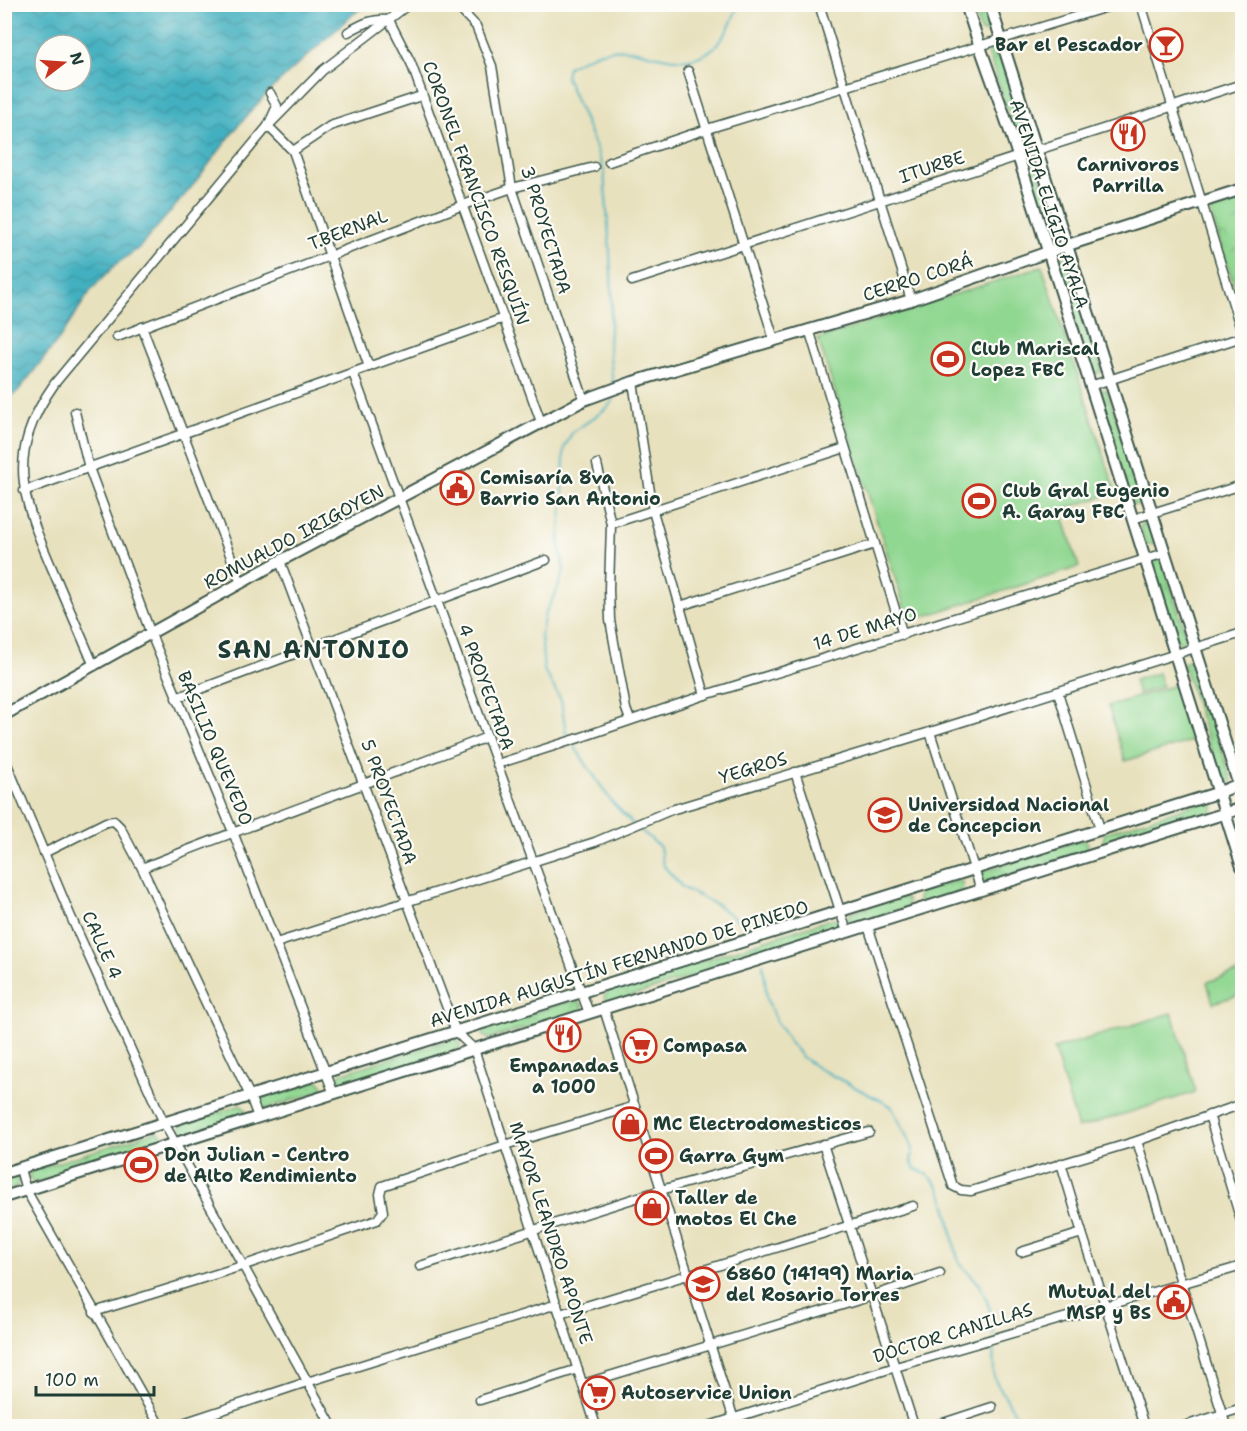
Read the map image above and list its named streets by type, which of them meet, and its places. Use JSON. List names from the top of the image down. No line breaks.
{"streets":{"street":["ITURBE","CORONEL FRANCISCO RESQUÍN","AVENIDA ELIGIO AYALA","T.BERNAL","3 PROYECTADA","CERRO CORÁ","ROMUALDO IRIGOYEN","14 DE MAYO","4 PROYECTADA","BASILIO QUEVEDO","YEGROS","5 PROYECTADA","CALLE 4","AVENIDA AUGUSTÍN FERNANDO DE PINEDO","MAYOR LEANDRO APONTE","DOCTOR CANILLAS"]},"crossings":[["ITURBE","AVENIDA ELIGIO AYALA"],["CORONEL FRANCISCO RESQUÍN","T.BERNAL"],["CORONEL FRANCISCO RESQUÍN","ROMUALDO IRIGOYEN"],["AVENIDA ELIGIO AYALA","CERRO CORÁ"],["AVENIDA ELIGIO AYALA","14 DE MAYO"],["AVENIDA ELIGIO AYALA","YEGROS"],["AVENIDA ELIGIO AYALA","AVENIDA AUGUSTÍN FERNANDO DE PINEDO"],["T.BERNAL","3 PROYECTADA"],["3 PROYECTADA","ROMUALDO IRIGOYEN"],["CERRO CORÁ","ROMUALDO IRIGOYEN"],["ROMUALDO IRIGOYEN","4 PROYECTADA"],["ROMUALDO IRIGOYEN","BASILIO QUEVEDO"],["ROMUALDO IRIGOYEN","5 PROYECTADA"],["14 DE MAYO","4 PROYECTADA"],["4 PROYECTADA","YEGROS"],["4 PROYECTADA","AVENIDA AUGUSTÍN FERNANDO DE PINEDO"],["BASILIO QUEVEDO","YEGROS"],["BASILIO QUEVEDO","AVENIDA AUGUSTÍN FERNANDO DE PINEDO"],["YEGROS","5 PROYECTADA"],["5 PROYECTADA","AVENIDA AUGUSTÍN FERNANDO DE PINEDO"],["5 PROYECTADA","MAYOR LEANDRO APONTE"],["CALLE 4","AVENIDA AUGUSTÍN FERNANDO DE PINEDO"],["AVENIDA AUGUSTÍN FERNANDO DE PINEDO","MAYOR LEANDRO APONTE"]],"districts":["SAN ANTONIO"],"places":{"bar":["Bar el Pescador"],"restaurant":["Carnivoros Parrilla","Empanadas a 1000"],"sports":["Club Mariscal Lopez FBC","Club Gral Eugenio A. Garay FBC","Garra Gym","Don Julian - Centro de Alto Rendimiento"],"public building":["Comisaría 8va Barrio San Antonio","Mutual del MSP y BS"],"school or university":["Universidad Nacional de Concepcion","6860 (14199) Maria del Rosario Torres"],"supermarket":["Compasa","Autoservice Union"],"shop":["MC Electrodomesticos","Taller de motos El Che"]},"scale_bar":"100 m","north":"right"}
